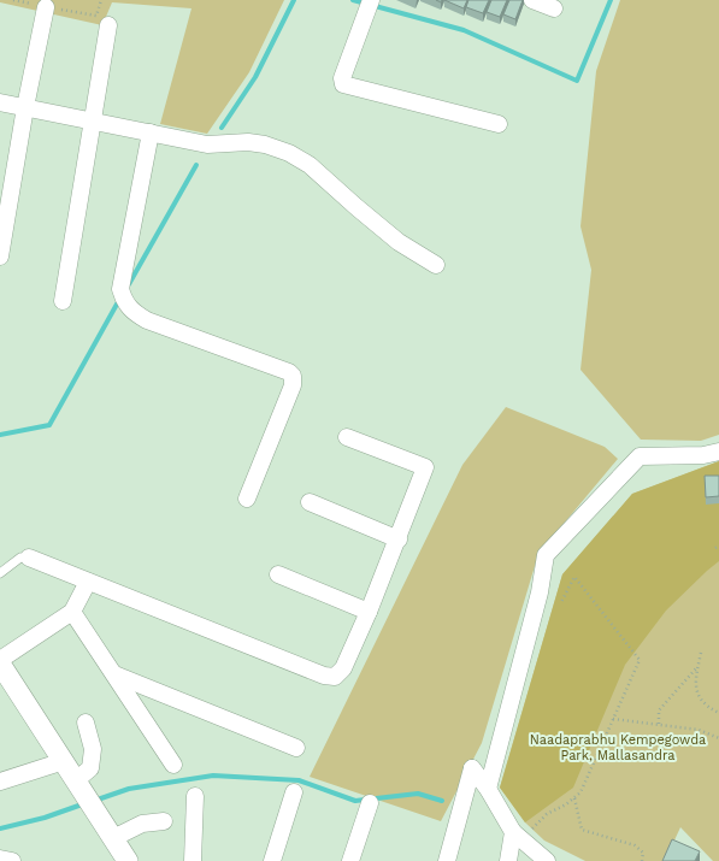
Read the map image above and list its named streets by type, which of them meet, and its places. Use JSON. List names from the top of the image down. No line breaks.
{"parks":["Naadaprabhu Kempegowda Park, Mallasandra"]}
